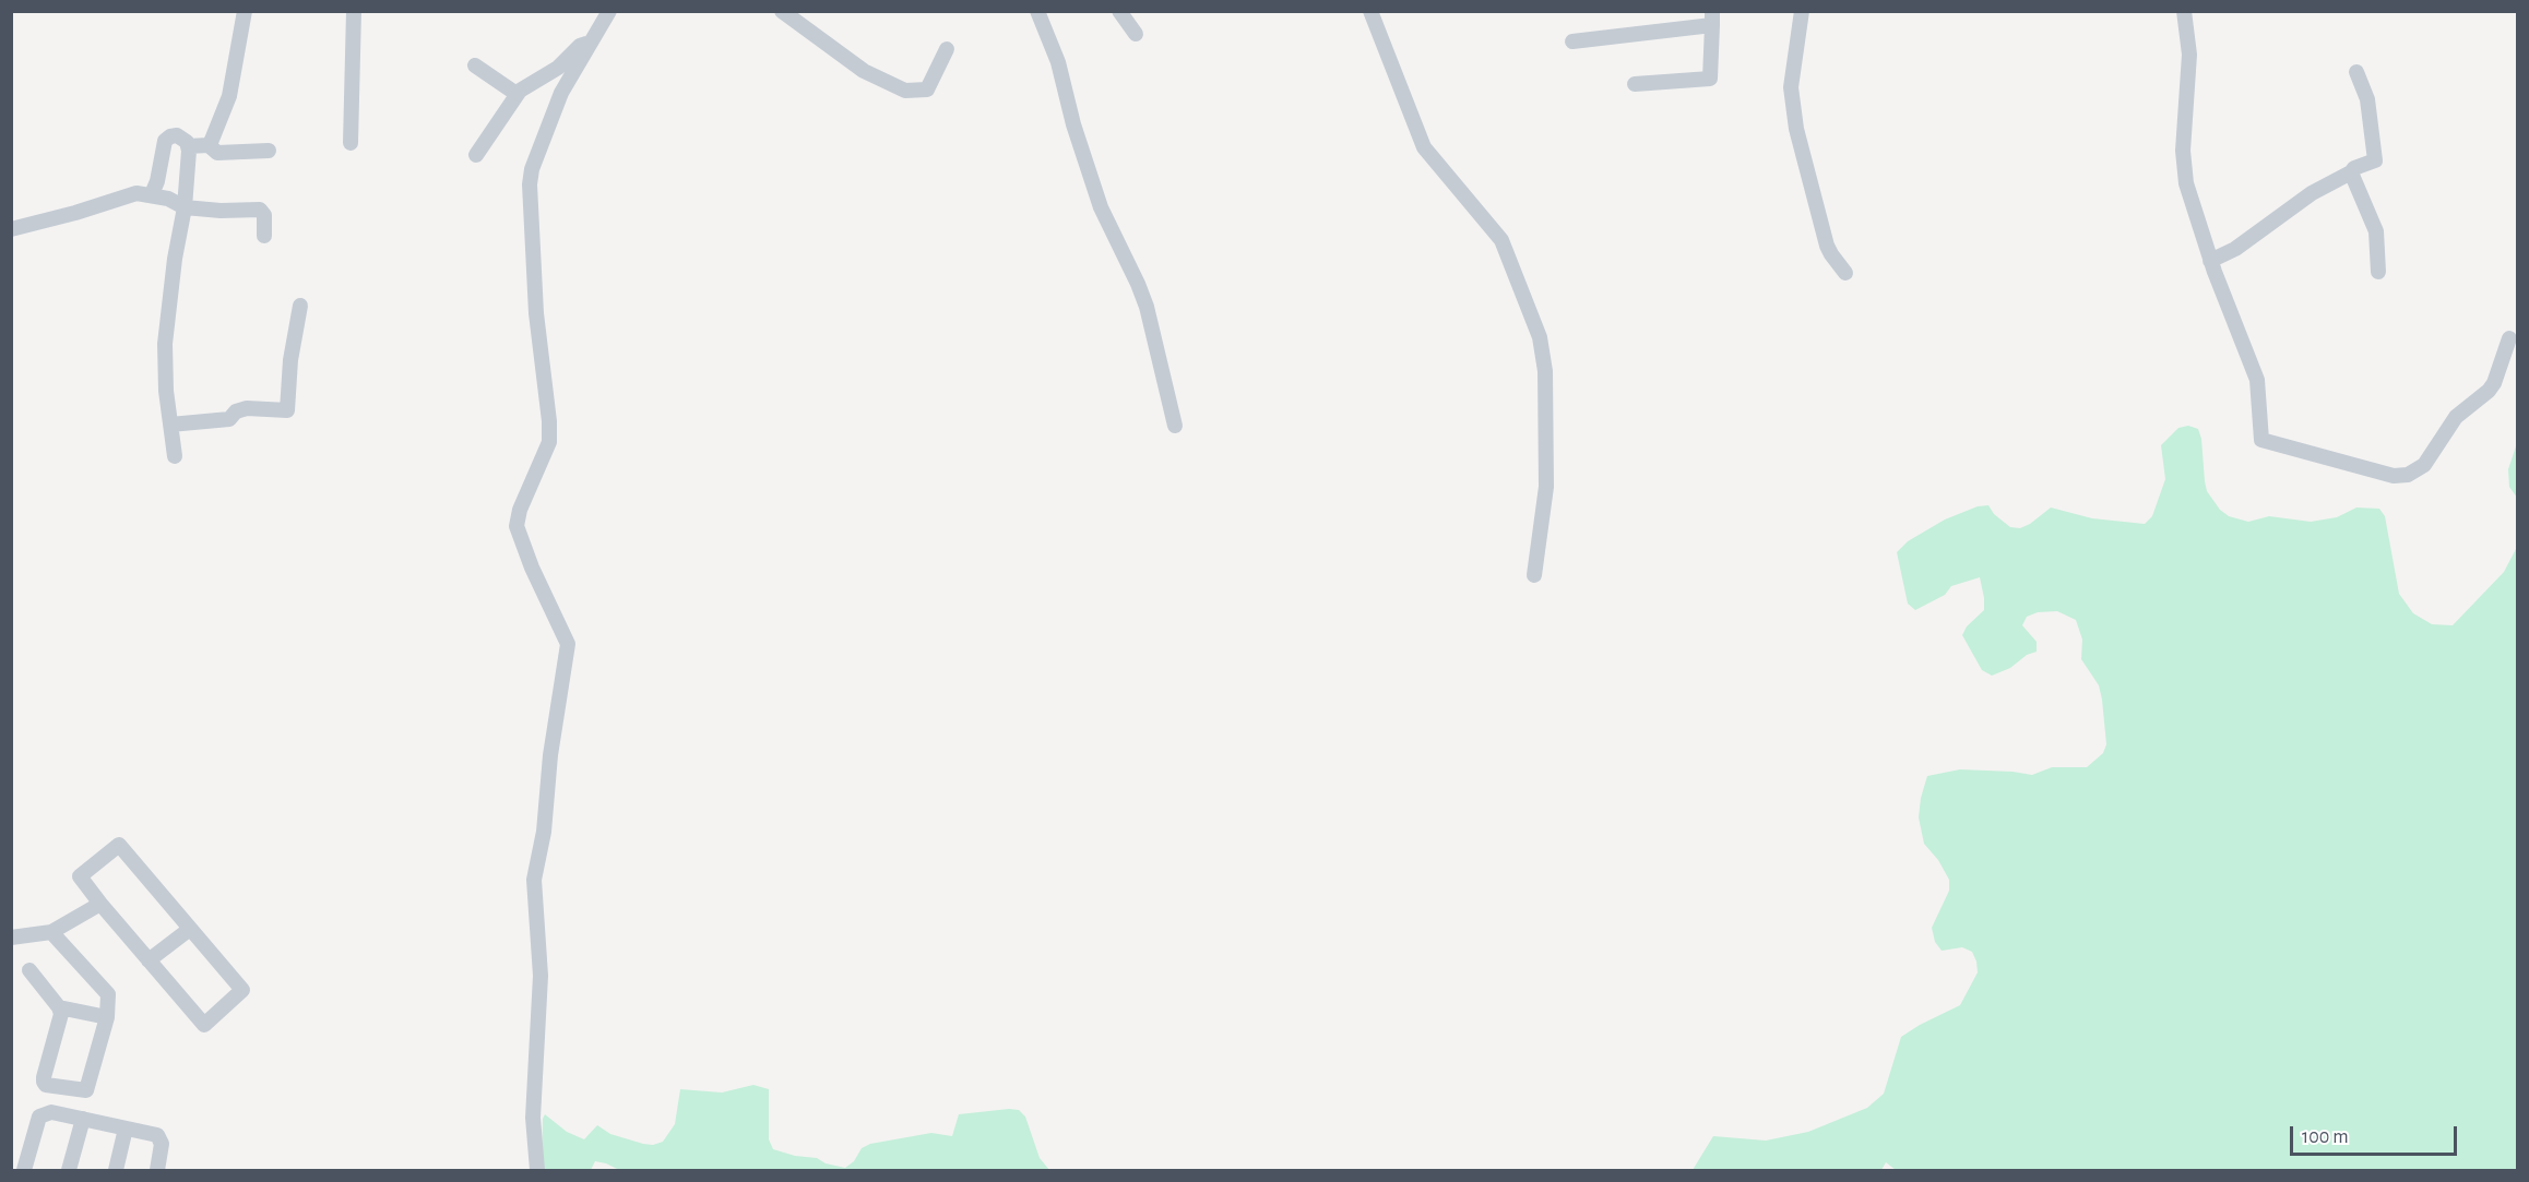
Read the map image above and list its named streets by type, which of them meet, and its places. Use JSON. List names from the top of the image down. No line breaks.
{"scale_bar":"100 m"}
